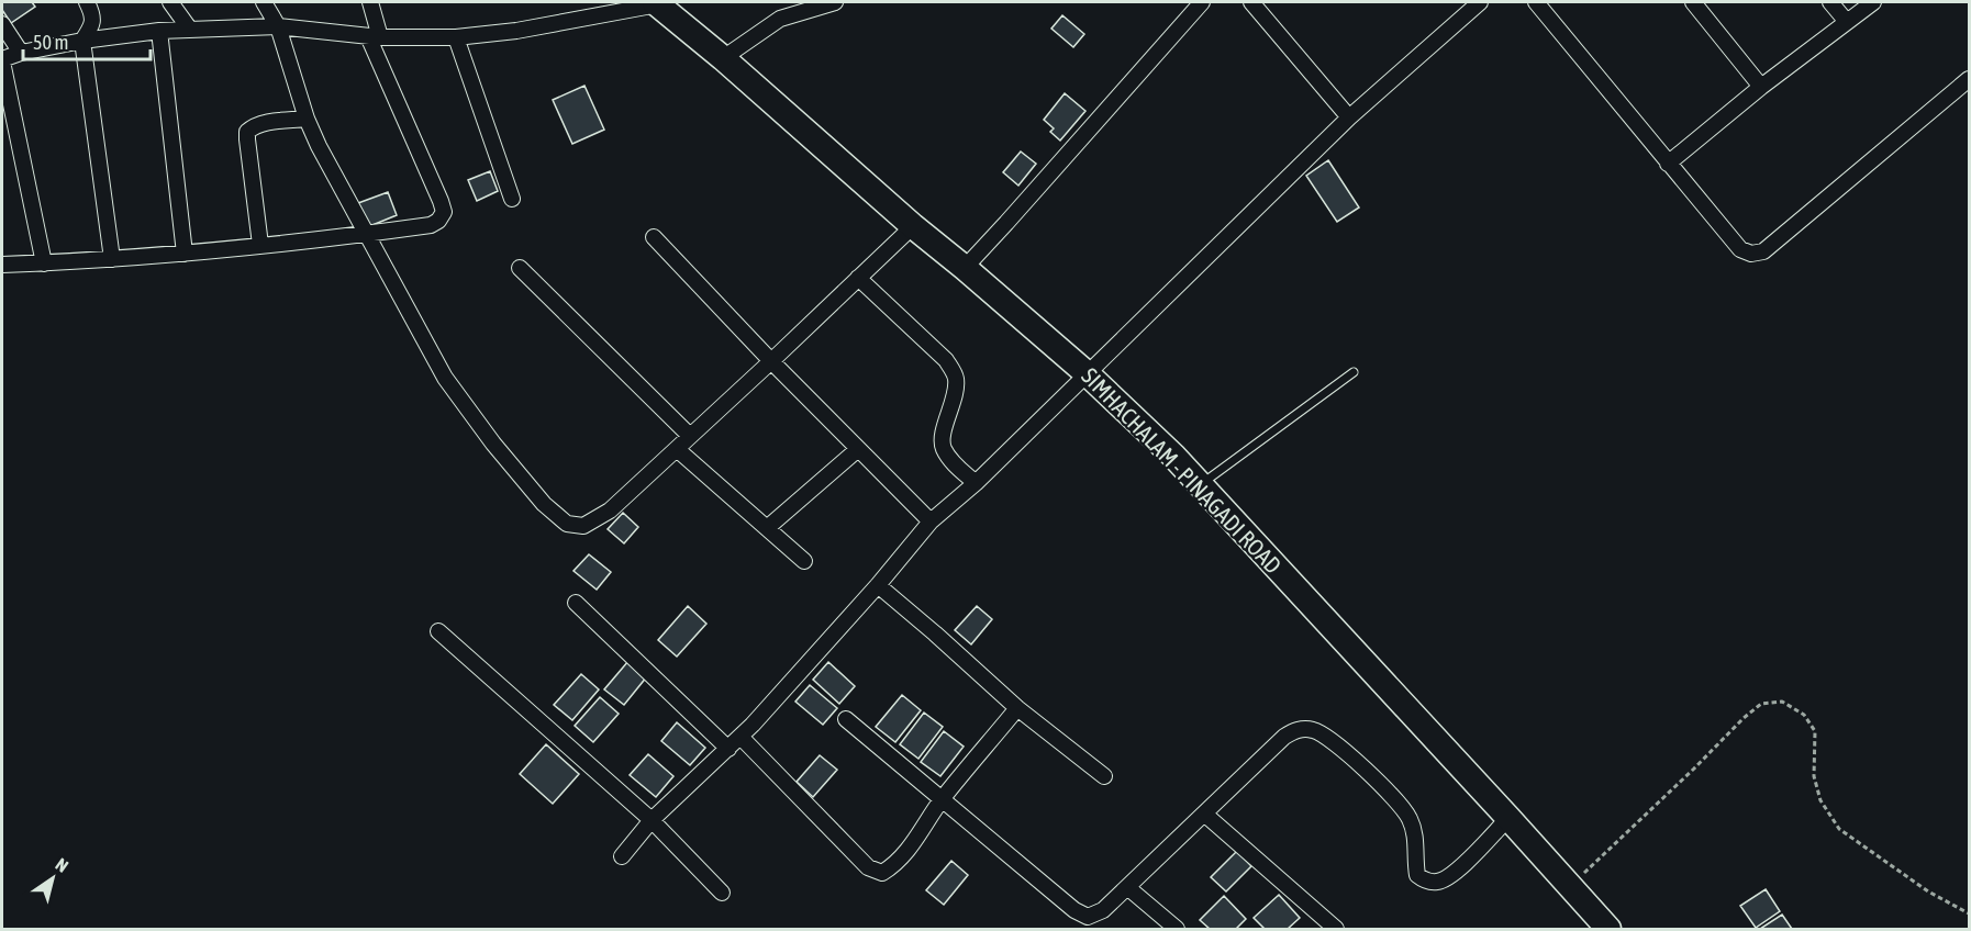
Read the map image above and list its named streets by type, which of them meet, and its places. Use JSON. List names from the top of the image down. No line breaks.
{"streets":{"main road":["SIMHACHALAM - PINAGADI ROAD"]},"scale_bar":"50 m","north":"top right"}
